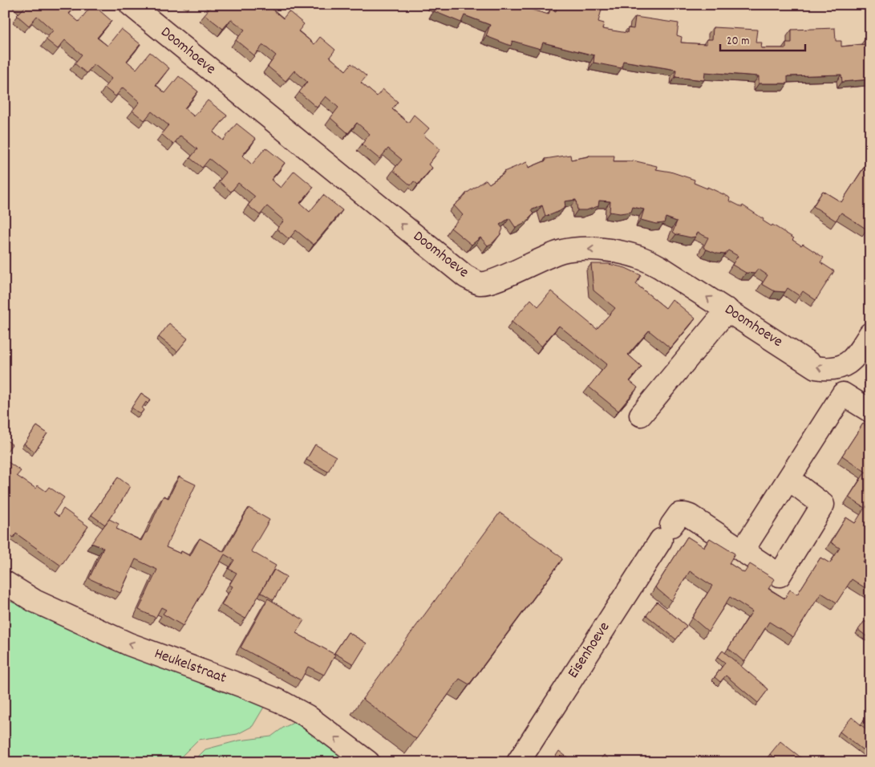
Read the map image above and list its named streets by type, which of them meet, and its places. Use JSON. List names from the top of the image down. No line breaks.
{"streets":{"street":["Doomhoeve","Eisenhoeve","Heukelstraat"]},"one_way":["Doomhoeve","Heukelstraat"],"scale_bar":"20 m"}
